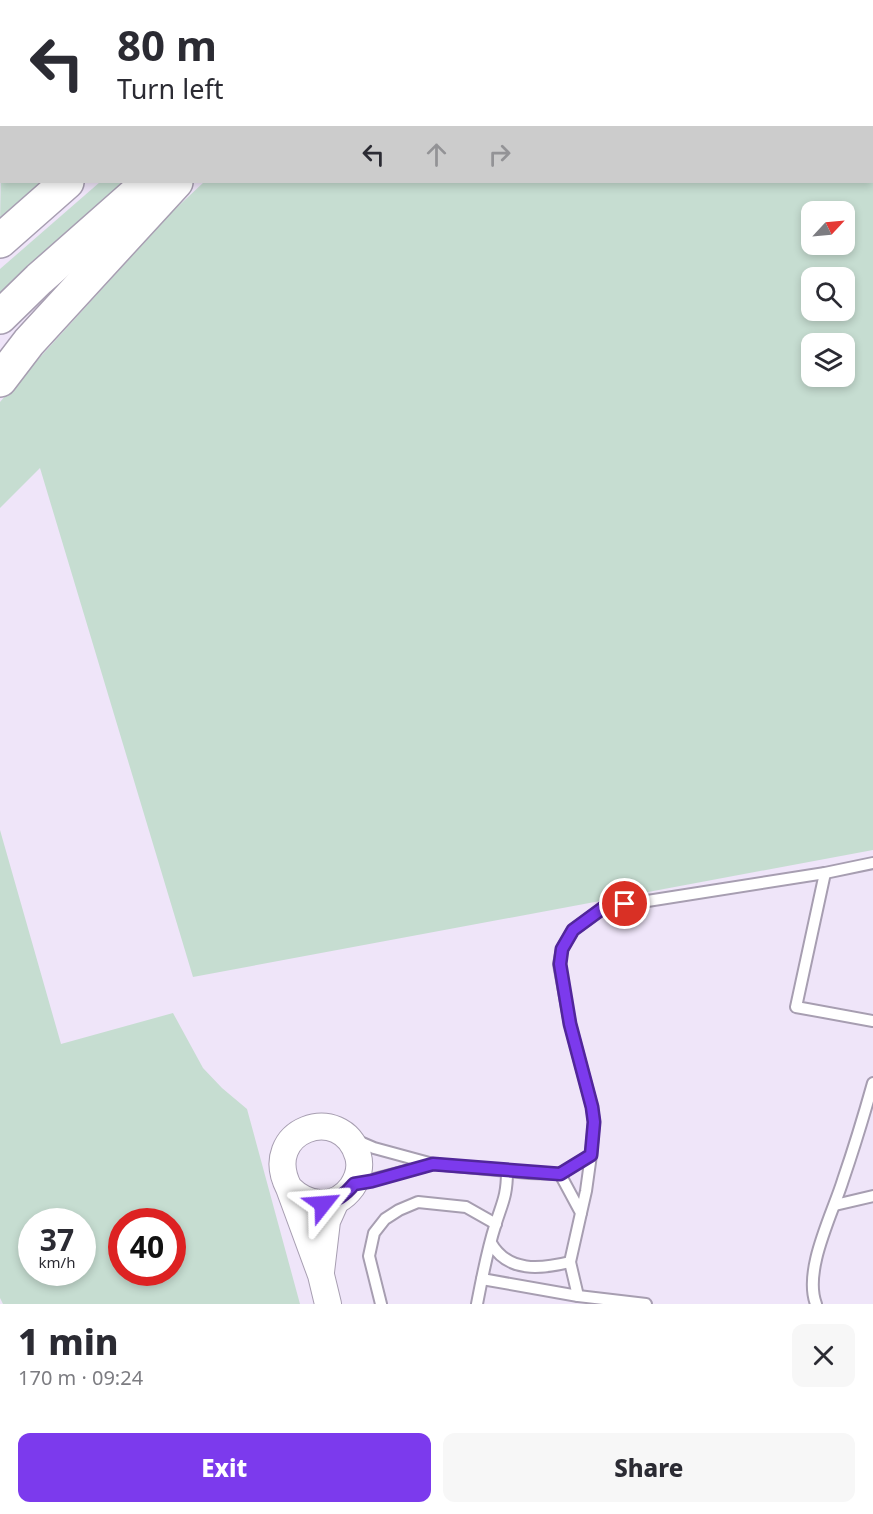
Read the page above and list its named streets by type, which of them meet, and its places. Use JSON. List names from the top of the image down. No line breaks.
{"north":"top right","page":{"turn":["80 m","Turn left"],"speed":"37 km/h","limit":"40","heading":["1 min","170 m · 09:24"],"buttons":["Exit","Share"]}}
